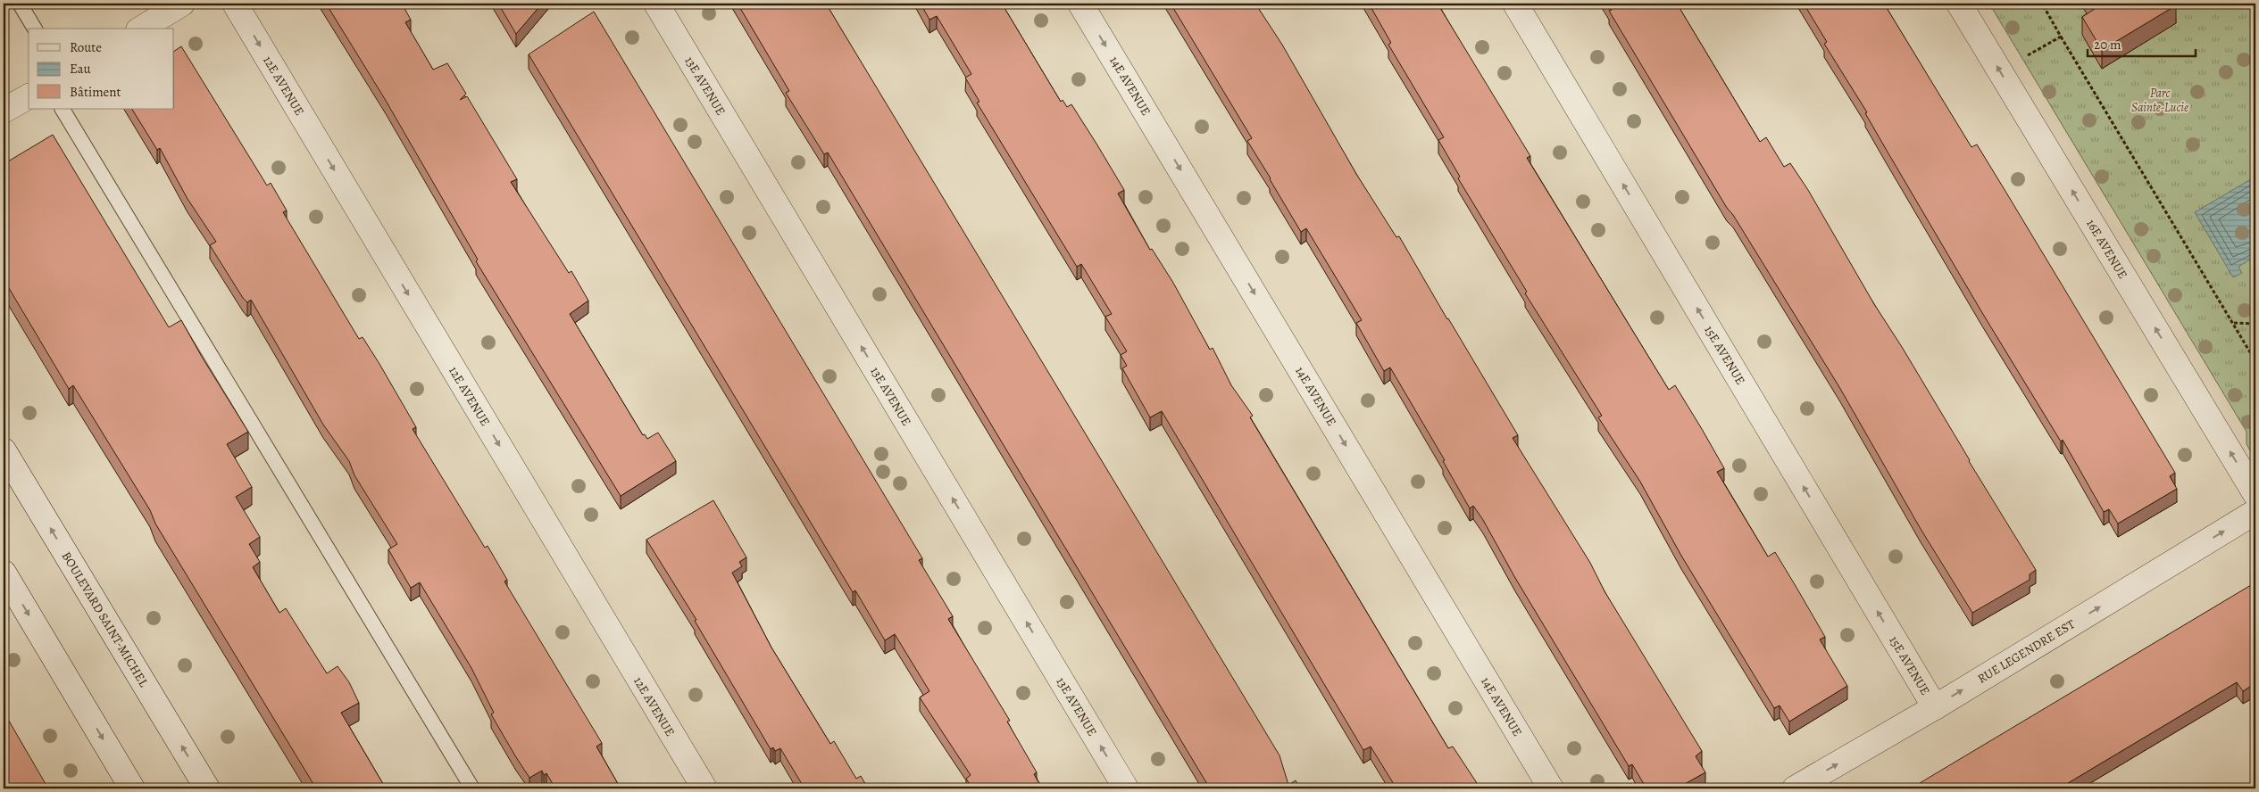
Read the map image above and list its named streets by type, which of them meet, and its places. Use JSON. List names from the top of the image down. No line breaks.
{"streets":{"street":["12E AVENUE","13E AVENUE","14E AVENUE","16E AVENUE","15E AVENUE","BOULEVARD SAINT-MICHEL","RUE LEGENDRE EST"]},"crossings":[["15E AVENUE","RUE LEGENDRE EST"]],"one_way":["12E AVENUE","13E AVENUE","14E AVENUE","16E AVENUE","15E AVENUE","RUE LEGENDRE EST"],"parks":["Parc Sainte-Lucie"],"legend":["Route","Eau","Bâtiment"],"scale_bar":"20 m"}
